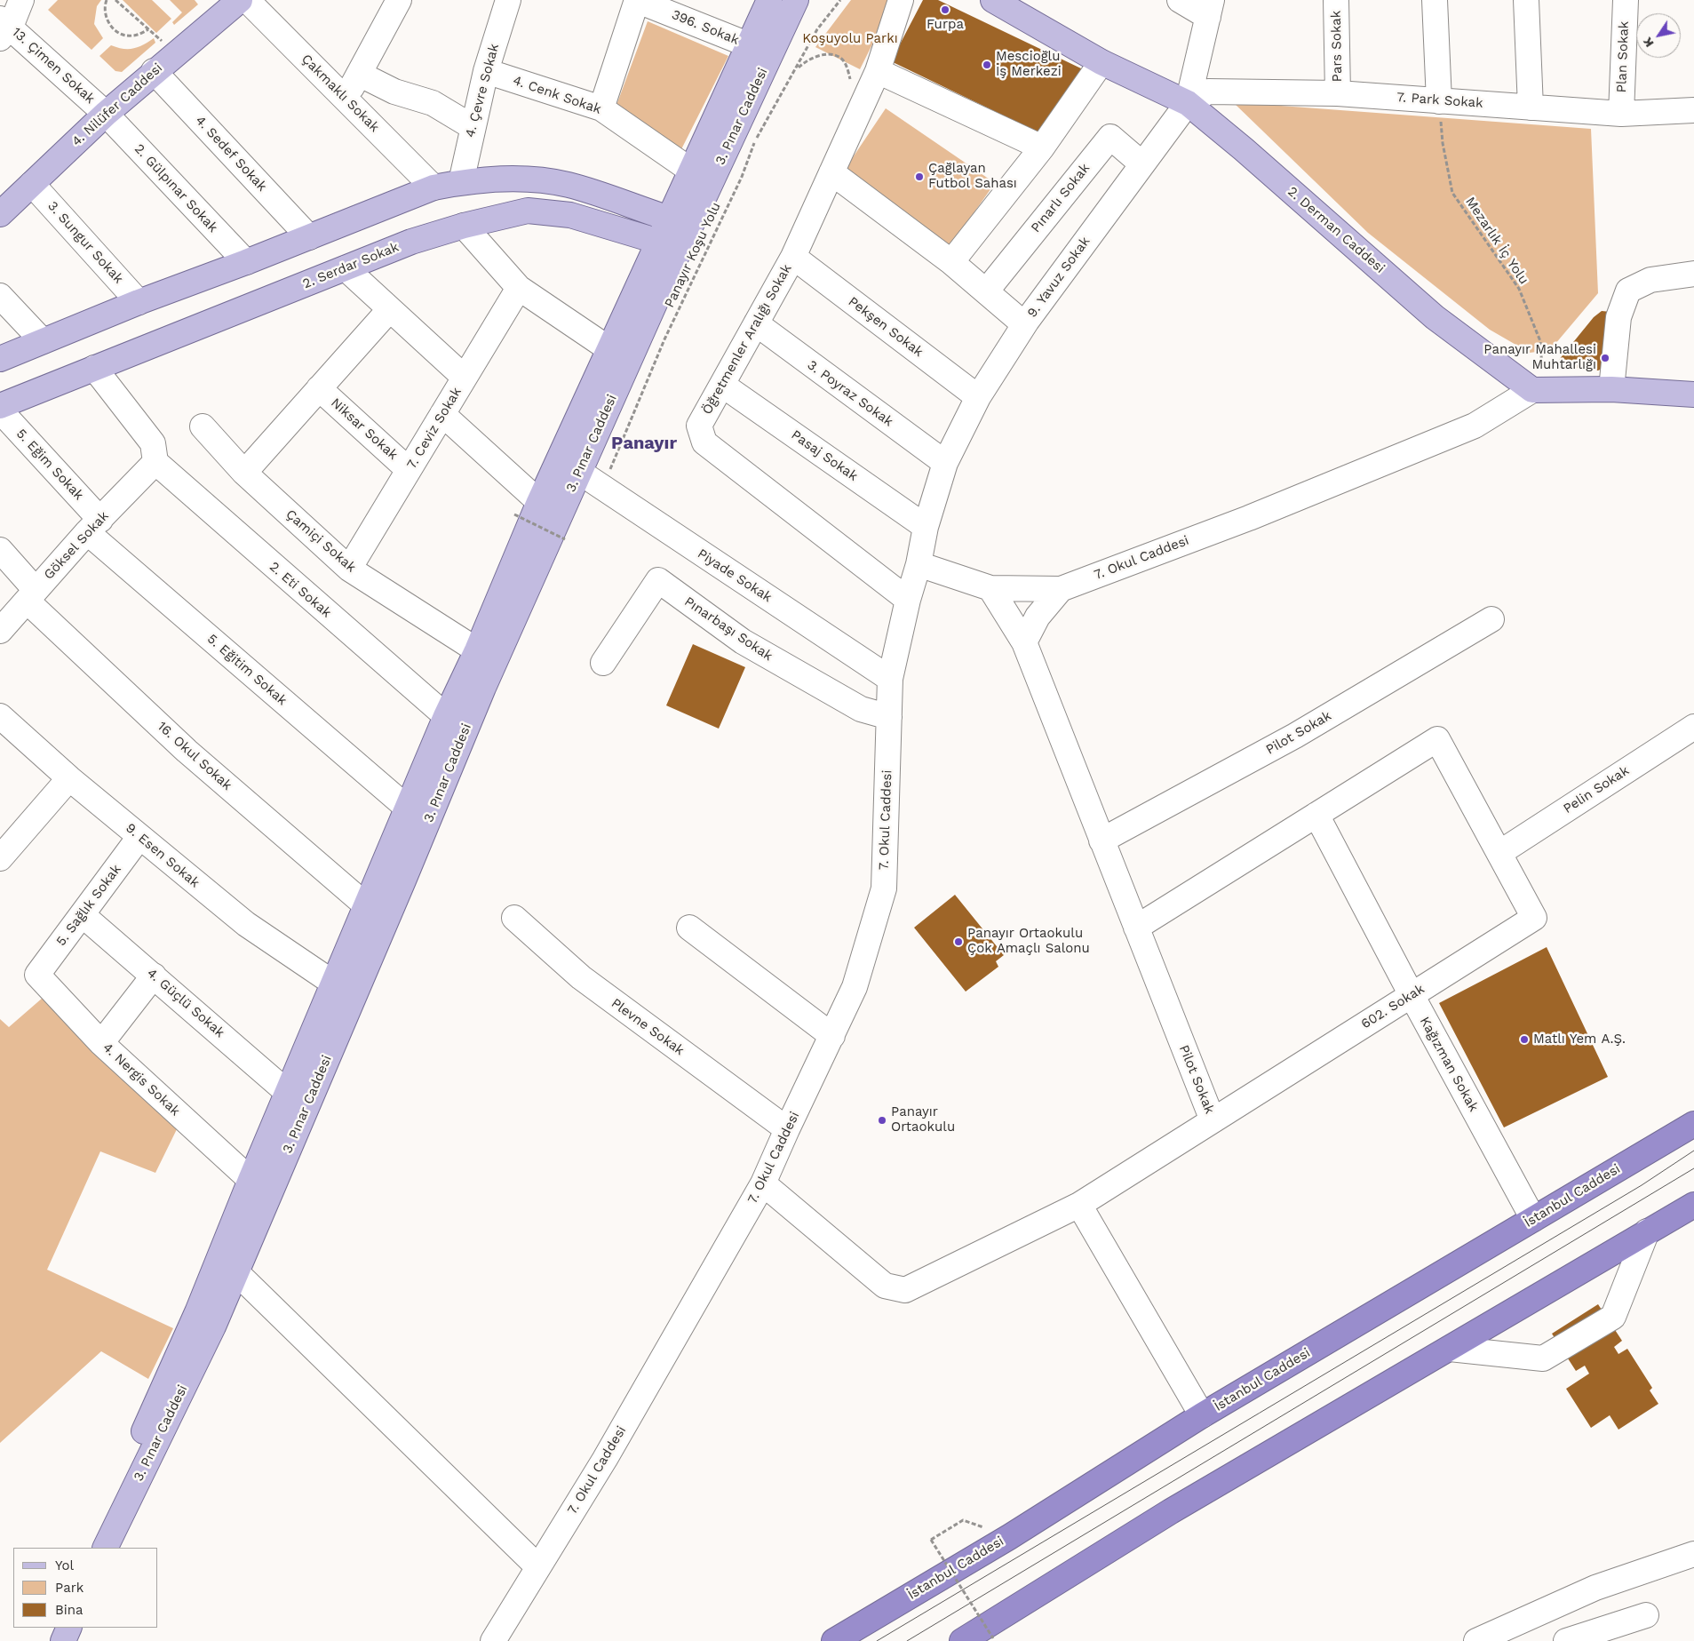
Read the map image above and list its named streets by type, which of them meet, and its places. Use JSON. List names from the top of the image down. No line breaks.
{"streets":{"highway":["İstanbul Caddesi"],"main road":["4. Nilüfer Caddesi","3. Pınar Caddesi","2. Derman Caddesi","2. Serdar Sokak"],"street":["396. Sokak","Pars Sokak","Plan Sokak","13. Çimen Sokak","4. Çevre Sokak","Çakmaklı Sokak","4. Cenk Sokak","7. Park Sokak","4. Sedef Sokak","2. Gülpınar Sokak","Pınarlı Sokak","3. Sungur Sokak","9. Yavuz Sokak","Pekşen Sokak","Öğretmenler Aralığı Sokak","3. Poyraz Sokak","7. Ceviz Sokak","Niksar Sokak","Pasaj Sokak","5. Eğim Sokak","Çamiçi Sokak","Göksel Sokak","7. Okul Caddesi","Piyade Sokak","2. Eti Sokak","Pınarbaşı Sokak","5. Eğitim Sokak","Pilot Sokak","16. Okul Sokak","Pelin Sokak","9. Esen Sokak","5. Sağlık Sokak","4. Güçlü Sokak","602. Sokak","Plevne Sokak","Kağızman Sokak","4. Nergis Sokak"],"path":["Mezarlık İç Yolu","Panayır Koşu Yolu"]},"crossings":[["396. Sokak","3. Pınar Caddesi"],["Pars Sokak","7. Park Sokak"],["Plan Sokak","7. Park Sokak"],["13. Çimen Sokak","4. Nilüfer Caddesi"],["13. Çimen Sokak","2. Gülpınar Sokak"],["4. Çevre Sokak","4. Cenk Sokak"],["4. Cenk Sokak","3. Pınar Caddesi"],["7. Park Sokak","2. Derman Caddesi"],["7. Park Sokak","Mezarlık İç Yolu"],["7. Park Sokak","9. Yavuz Sokak"],["4. Nilüfer Caddesi","4. Sedef Sokak"],["4. Nilüfer Caddesi","2. Gülpınar Sokak"],["4. Nilüfer Caddesi","3. Sungur Sokak"],["3. Pınar Caddesi","2. Serdar Sokak"],["3. Pınar Caddesi","Çamiçi Sokak"],["3. Pınar Caddesi","Piyade Sokak"],["3. Pınar Caddesi","2. Eti Sokak"],["3. Pınar Caddesi","5. Eğitim Sokak"],["3. Pınar Caddesi","16. Okul Sokak"],["3. Pınar Caddesi","9. Esen Sokak"],["3. Pınar Caddesi","4. Güçlü Sokak"],["3. Pınar Caddesi","4. Nergis Sokak"],["Pınarlı Sokak","9. Yavuz Sokak"],["2. Derman Caddesi","Mezarlık İç Yolu"],["2. Derman Caddesi","9. Yavuz Sokak"],["2. Derman Caddesi","7. Okul Caddesi"],["Mezarlık İç Yolu","7. Okul Caddesi"],["Panayır Koşu Yolu","Piyade Sokak"],["9. Yavuz Sokak","Pekşen Sokak"],["9. Yavuz Sokak","3. Poyraz Sokak"],["9. Yavuz Sokak","Pasaj Sokak"],["9. Yavuz Sokak","7. Okul Caddesi"],["Pekşen Sokak","Öğretmenler Aralığı Sokak"],["Öğretmenler Aralığı Sokak","3. Poyraz Sokak"],["Öğretmenler Aralığı Sokak","Pasaj Sokak"],["Öğretmenler Aralığı Sokak","7. Okul Caddesi"],["7. Ceviz Sokak","Niksar Sokak"],["7. Ceviz Sokak","Çamiçi Sokak"],["Niksar Sokak","Çamiçi Sokak"],["5. Eğim Sokak","Göksel Sokak"],["5. Eğim Sokak","5. Eğitim Sokak"],["Göksel Sokak","2. Eti Sokak"],["Göksel Sokak","5. Eğitim Sokak"],["Göksel Sokak","16. Okul Sokak"],["7. Okul Caddesi","Piyade Sokak"],["7. Okul Caddesi","Pınarbaşı Sokak"],["7. Okul Caddesi","Pilot Sokak"],["7. Okul Caddesi","602. Sokak"],["7. Okul Caddesi","Plevne Sokak"],["Pilot Sokak","602. Sokak"],["Pelin Sokak","602. Sokak"],["9. Esen Sokak","5. Sağlık Sokak"],["5. Sağlık Sokak","4. Güçlü Sokak"],["5. Sağlık Sokak","4. Nergis Sokak"],["602. Sokak","Kağızman Sokak"],["Kağızman Sokak","İstanbul Caddesi"]],"districts":["Panayır"],"parks":["Koşuyolu Parkı"],"places":["Furpa","Mescioğlu İş Merkezi","Çağlayan Futbol Sahası","Panayır Mahallesi Muhtarlığı","Panayır Ortaokulu Çok Amaçlı Salonu","Matlı Yem A.Ş.","Panayır Ortaokulu"],"legend":["Yol","Park","Bina"],"north":"bottom left"}
